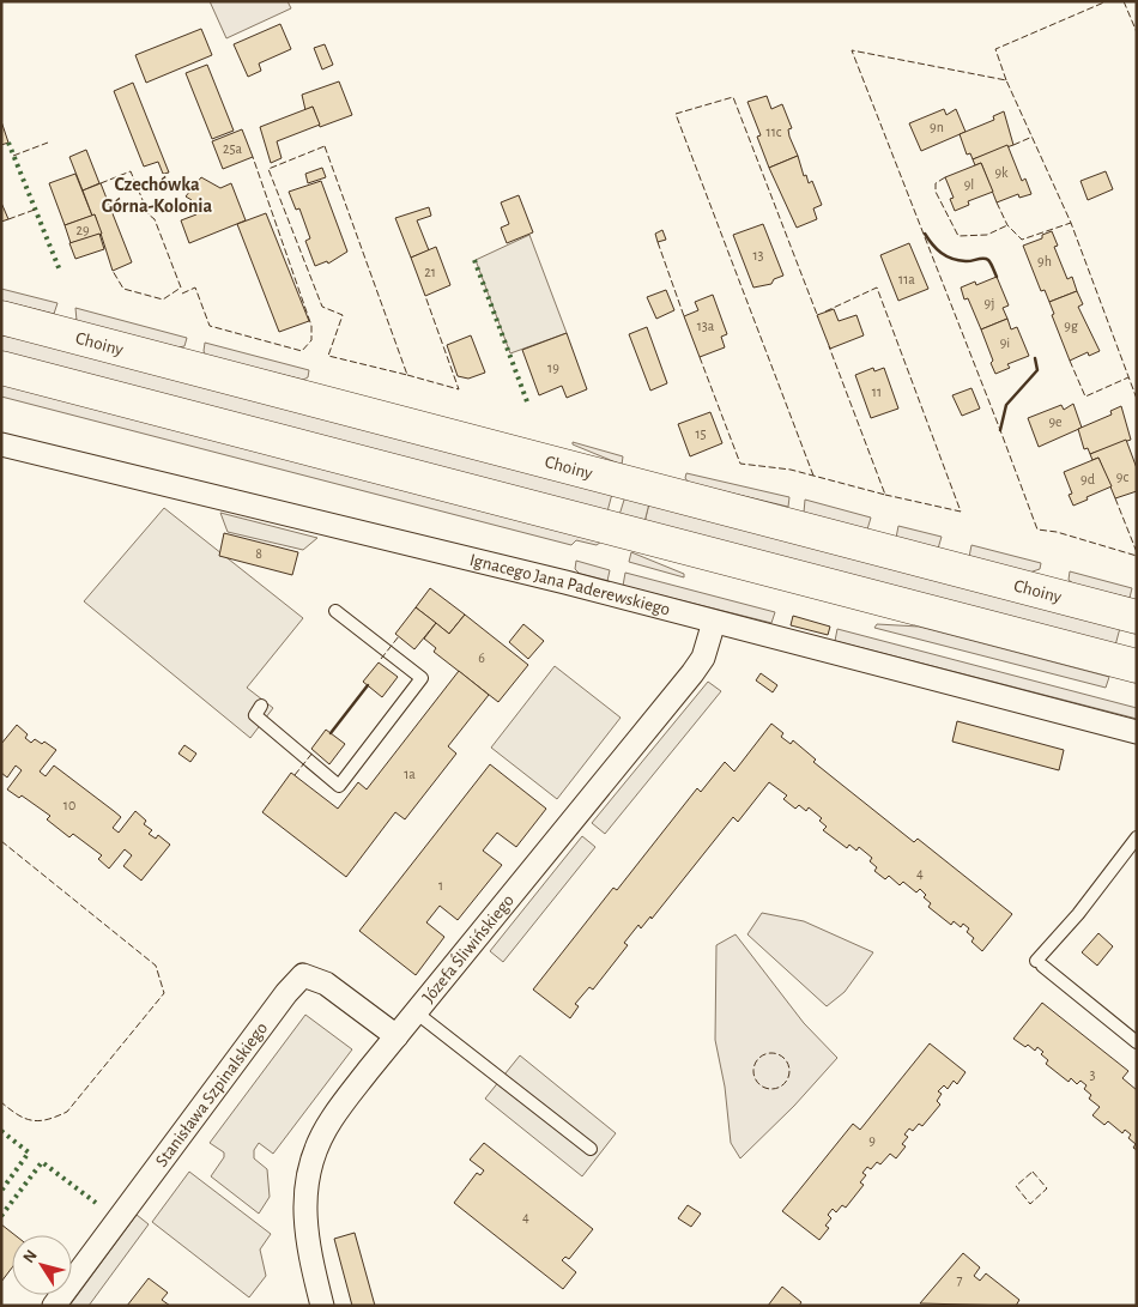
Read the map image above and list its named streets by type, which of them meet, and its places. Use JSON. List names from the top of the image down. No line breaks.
{"streets":{"street":["Choiny","Ignacego Jana Paderewskiego","Józefa Śliwińskiego","Stanisława Szpinalskiego"]},"crossings":[["Ignacego Jana Paderewskiego","Józefa Śliwińskiego"],["Józefa Śliwińskiego","Stanisława Szpinalskiego"]],"districts":["Czechówka Górna-Kolonia"],"house_numbers":["9n","11c","25a","9k","9l","29","13","9h","21","11a","9j","13a","9g","9i","19","11","9e","15","9c","9d","8","6","1a","10","4","1","3","9","4","7"],"north":"top left"}
